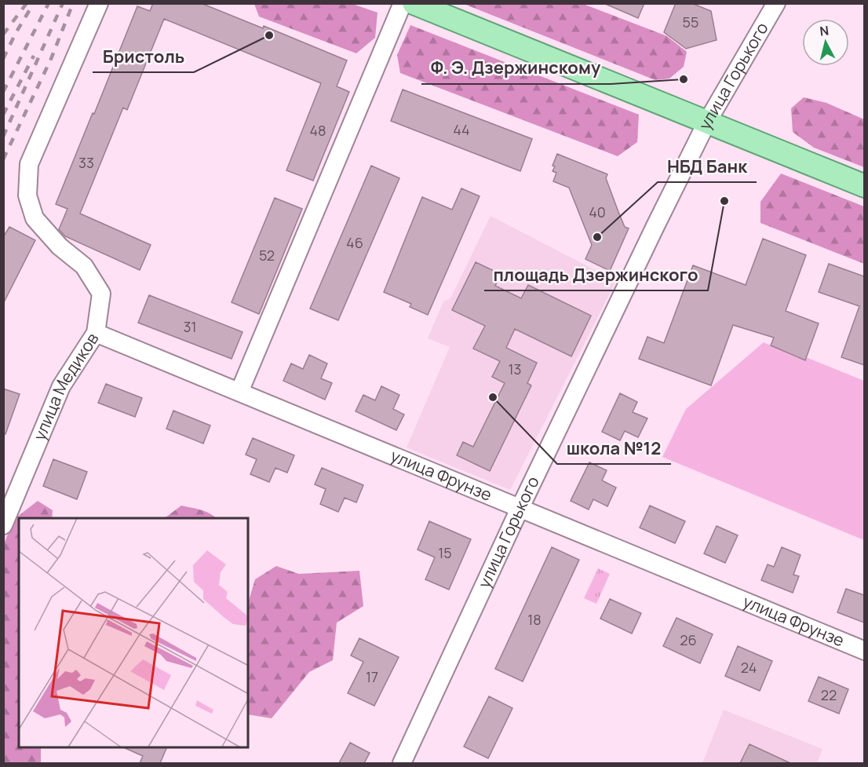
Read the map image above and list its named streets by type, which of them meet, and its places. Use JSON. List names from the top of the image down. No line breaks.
{"streets":{"street":["улица Горького","улица Медиков","улица Фрунзе"]},"crossings":[["улица Горького","улица Фрунзе"],["улица Медиков","улица Фрунзе"]],"places":["Бристоль","Ф. Э. Дзержинскому","площадь Дзержинского","НБД Банк","школа №12"],"house_numbers":["55","44","48","33","40","46","52","31","13","15","18","26","24","17","22"],"north":"top"}
